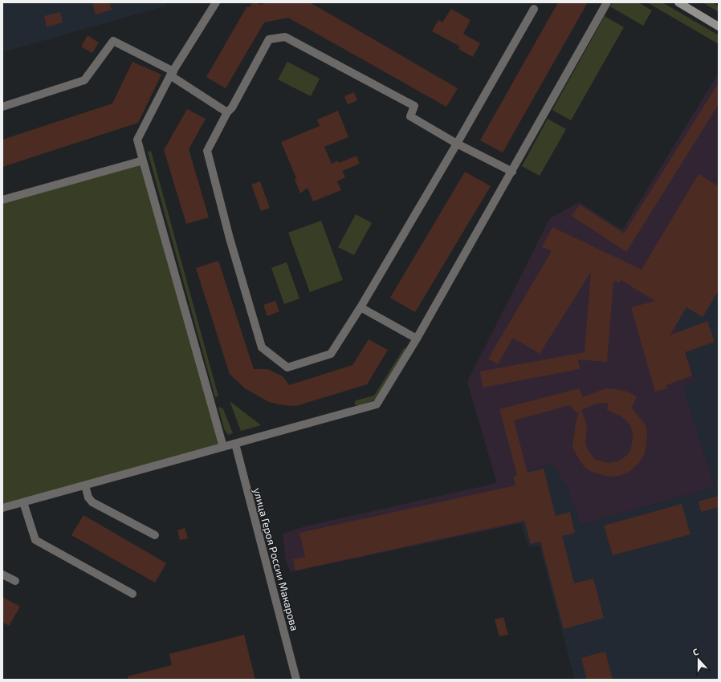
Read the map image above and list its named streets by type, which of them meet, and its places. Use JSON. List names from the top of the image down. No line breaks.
{"streets":{"street":["улица Героя России Макарова"]},"north":"top"}
